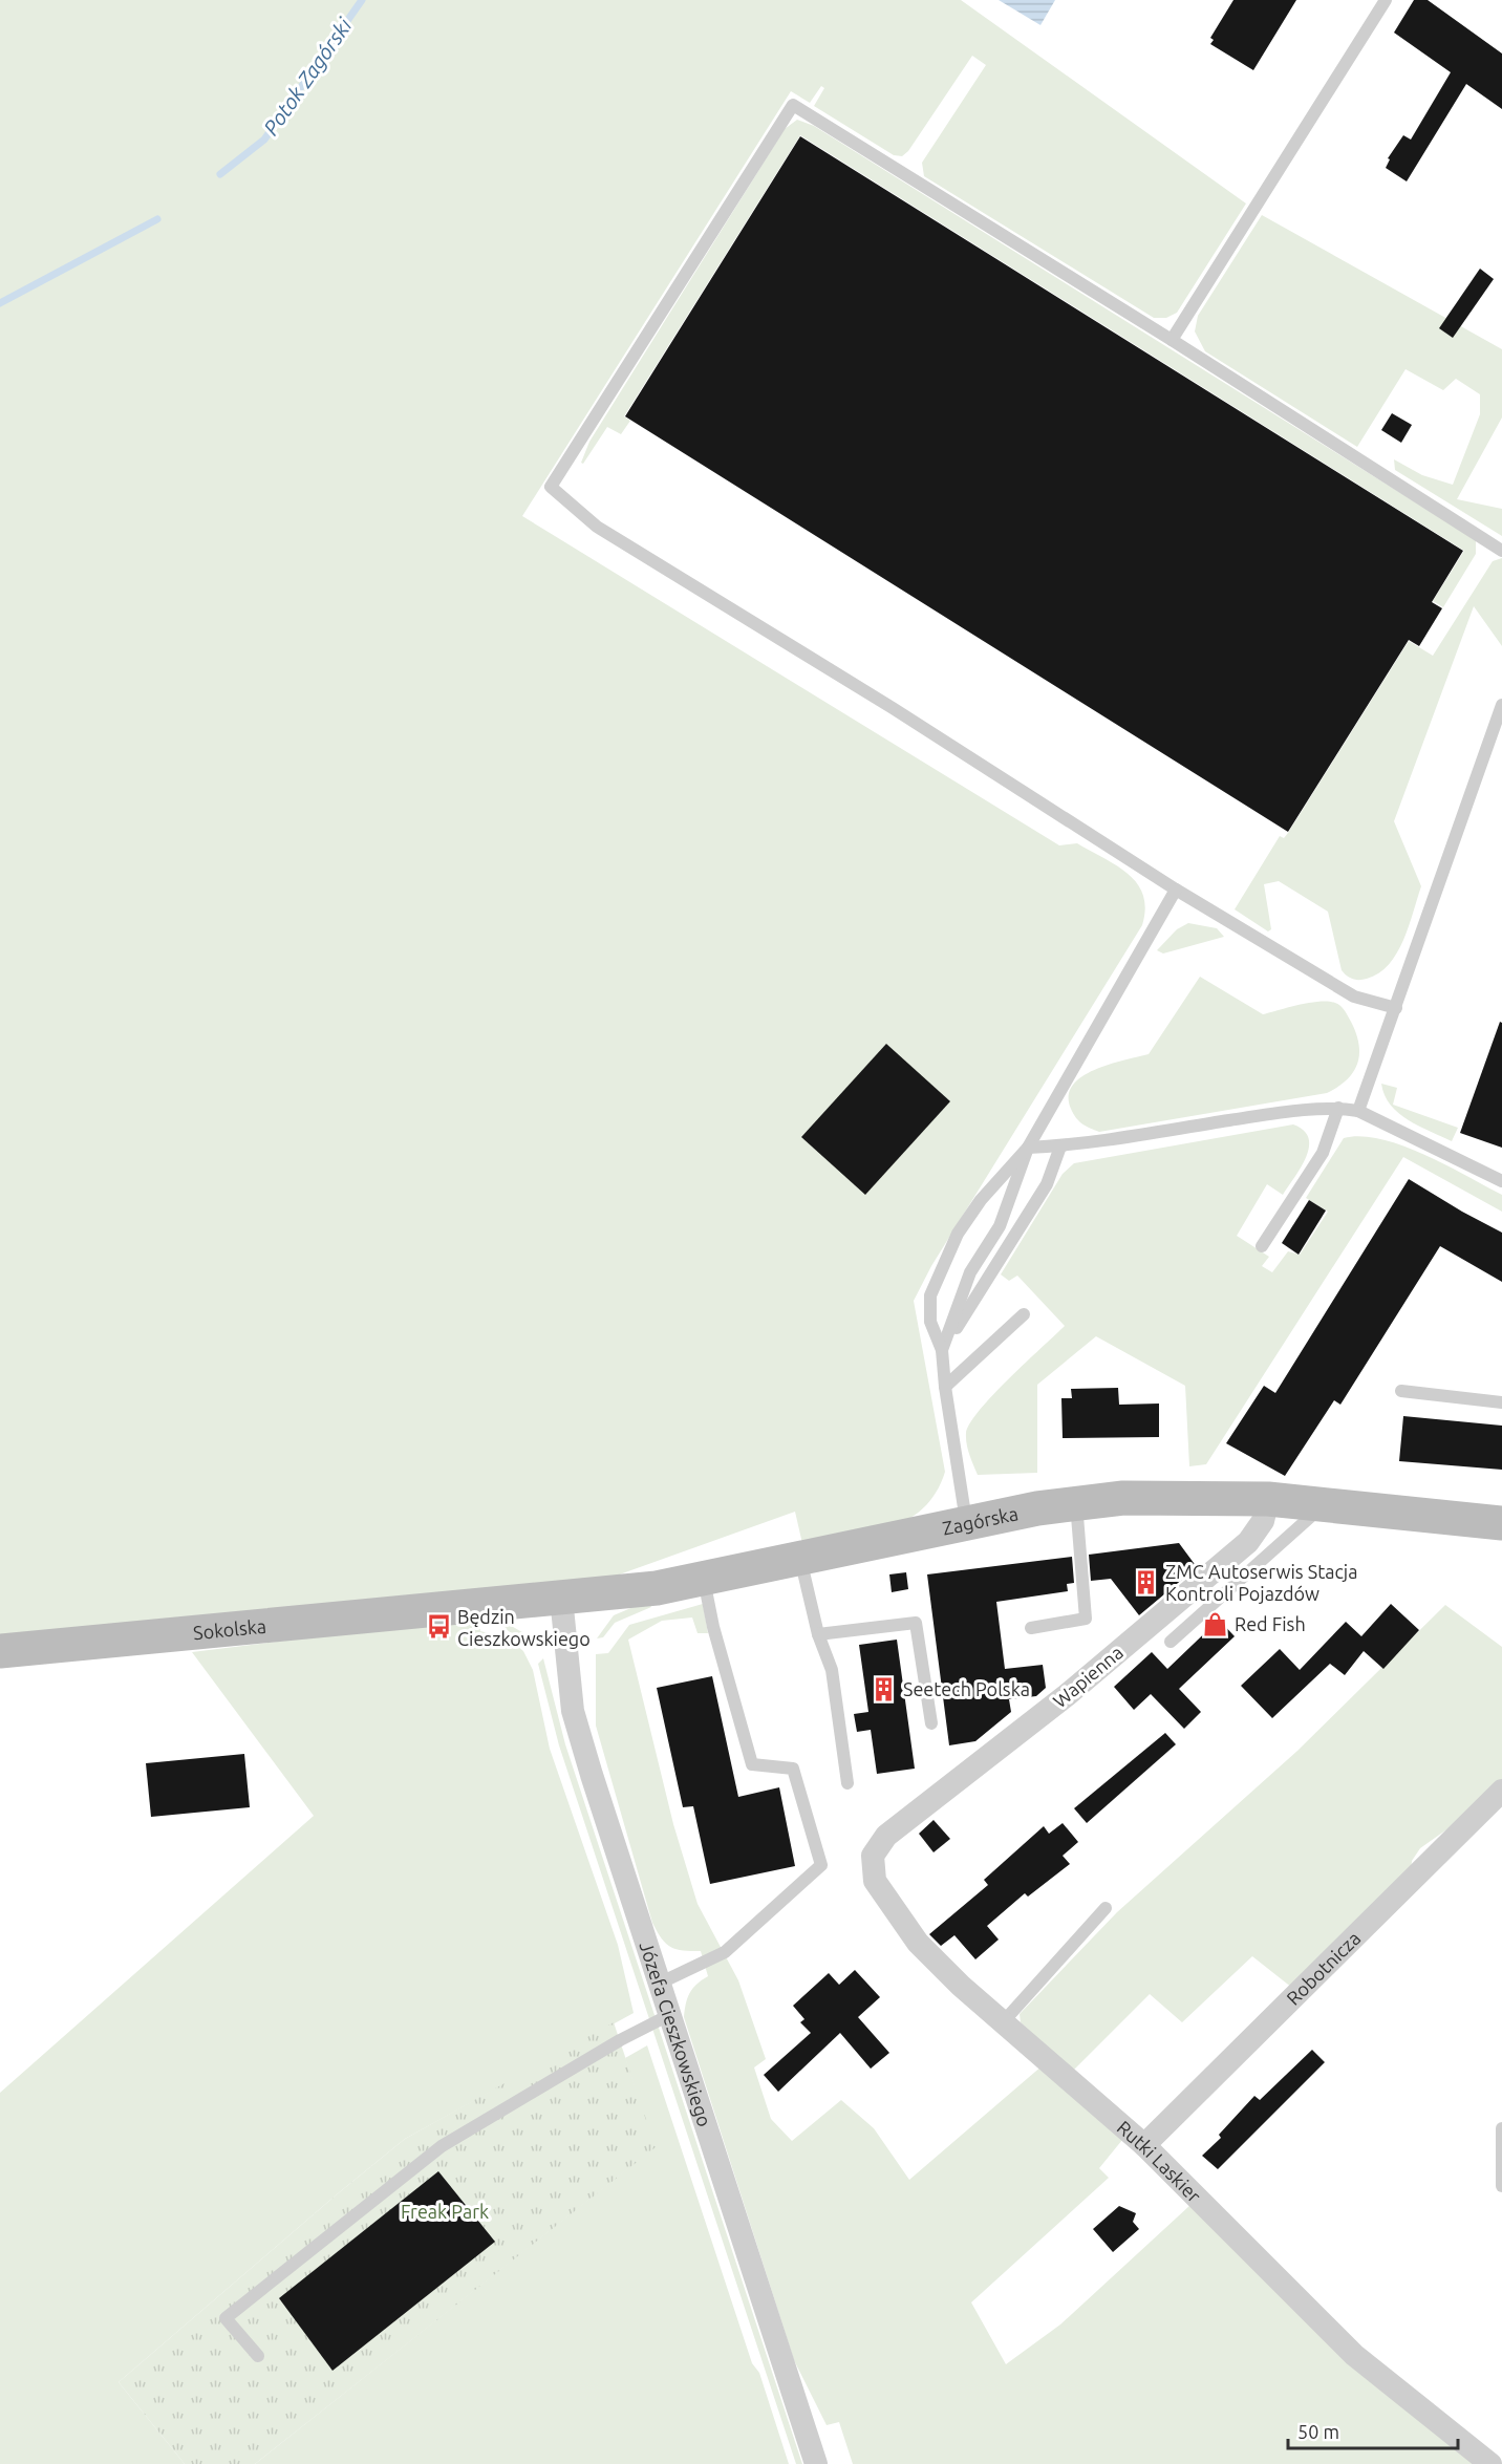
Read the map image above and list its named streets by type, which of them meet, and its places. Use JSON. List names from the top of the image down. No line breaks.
{"streets":{"street":["Zagórska","Sokolska","Wapienna","Robotnicza","Józefa Cieszkowskiego","Rutki Laskier"]},"crossings":[["Zagórska","Sokolska"],["Zagórska","Wapienna"],["Zagórska","Józefa Cieszkowskiego"],["Wapienna","Rutki Laskier"],["Robotnicza","Rutki Laskier"]],"water":["Potok Zagórski"],"parks":["Freak Park"],"places":{"building":["ZMC Autoserwis Stacja Kontroli Pojazdów","Seetech Polska"],"shop":["Red Fish"],"bus stop":["Będzin Cieszkowskiego"]},"scale_bar":"50 m"}
